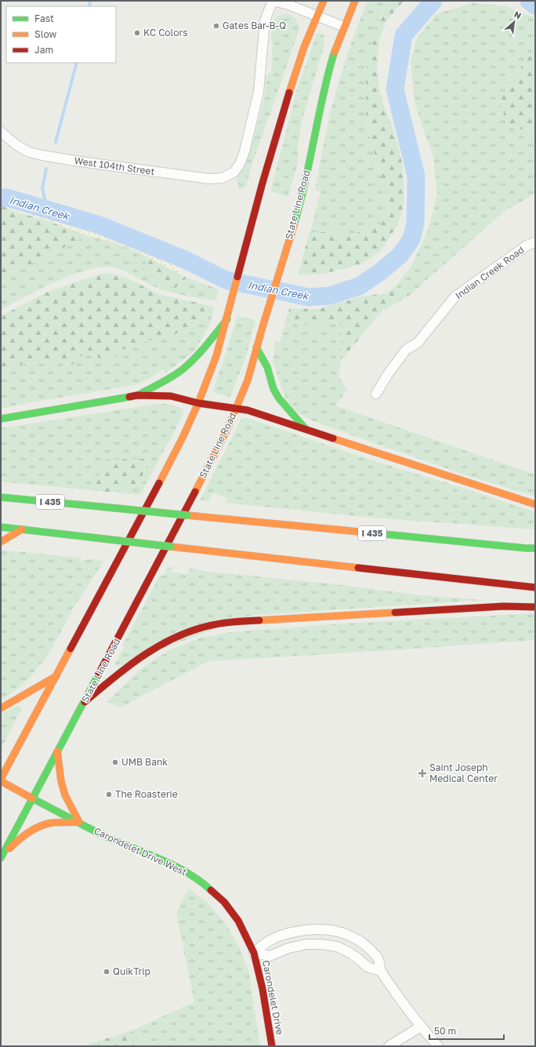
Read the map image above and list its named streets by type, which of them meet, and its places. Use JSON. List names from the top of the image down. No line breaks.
{"streets":{"main road":["State Line Road","I 435","Carondelet Drive West","Carondelet Drive"],"street":["West 104th Street","Indian Creek Road"]},"crossings":[["State Line Road","Carondelet Drive West"],["Carondelet Drive West","Carondelet Drive"]],"water":["Indian Creek"],"places":{"other":["Gates Bar-B-Q","KC Colors","UMB Bank","The Roasterie","QuikTrip"],"health":["Saint Joseph Medical Center"]},"legend":["Fast","Slow","Jam"],"scale_bar":"50 m","north":"top right"}
